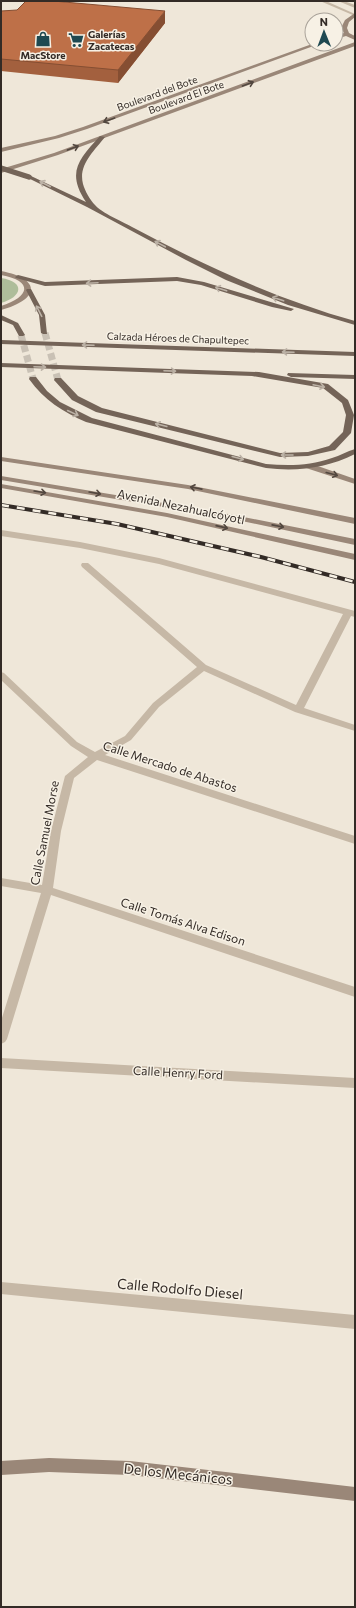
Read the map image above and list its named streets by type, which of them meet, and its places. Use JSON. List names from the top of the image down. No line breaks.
{"streets":{"main road":["Boulevard del Bote","Boulevard El Bote","Calzada Héroes de Chapultepec","Avenida Nezahualcóyotl","De los Mecánicos"],"street":["Calle Mercado de Abastos","Calle Samuel Morse","Calle Tomás Alva Edison","Calle Henry Ford","Calle Rodolfo Diesel"]},"crossings":[["Calle Mercado de Abastos","Calle Samuel Morse"],["Calle Samuel Morse","Calle Tomás Alva Edison"]],"one_way":["Boulevard del Bote","Boulevard El Bote"],"places":{"shop":["MacStore"],"supermarket":["Galerías Zacatecas"]},"north":"top"}
